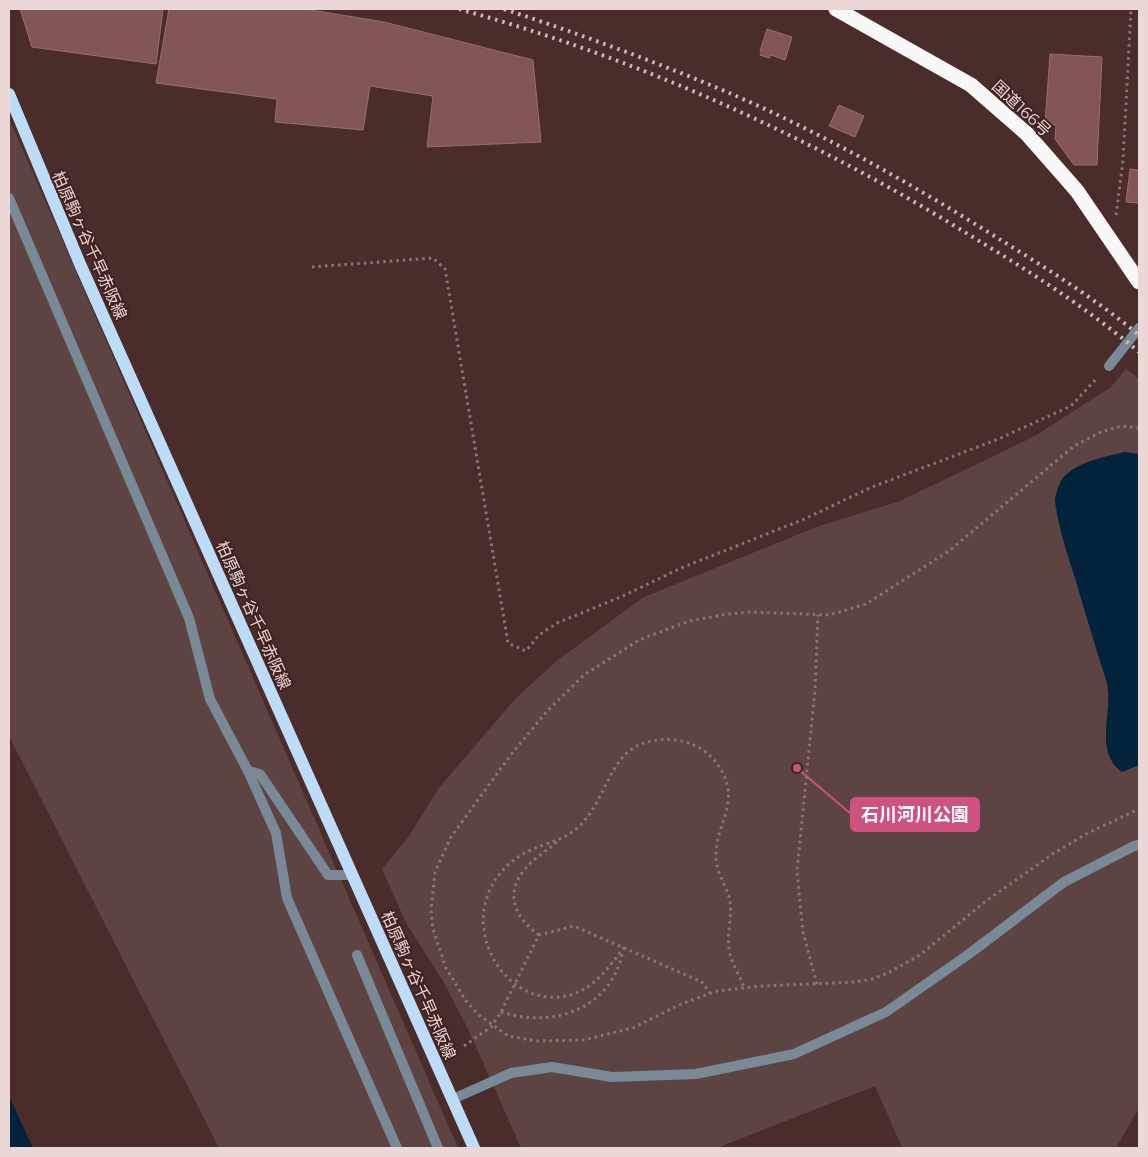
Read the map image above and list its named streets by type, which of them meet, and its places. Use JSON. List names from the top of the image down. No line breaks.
{"streets":{"highway":["国道166号"],"main road":["柏原駒ヶ谷千早赤阪線"]},"places":["石川河川公園"]}
